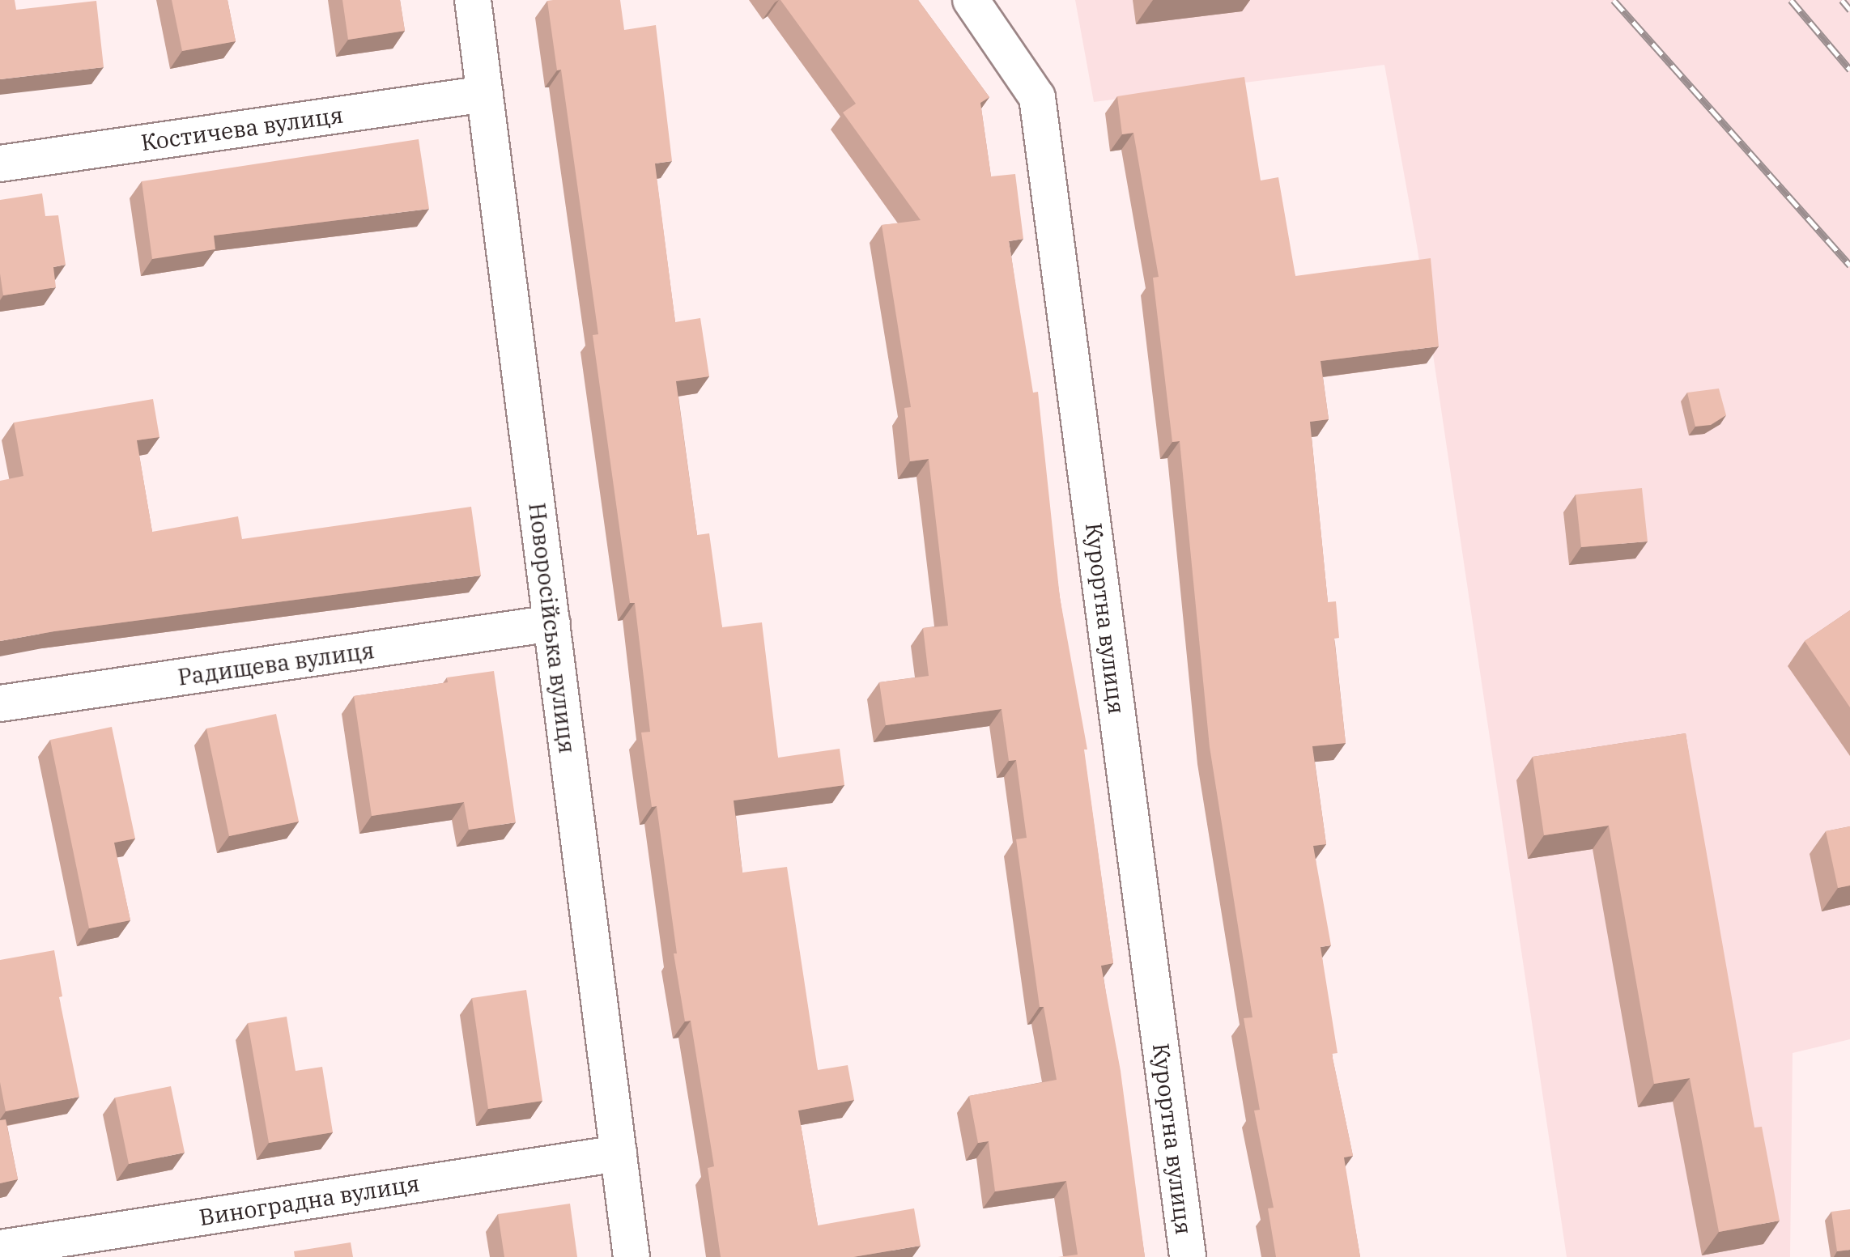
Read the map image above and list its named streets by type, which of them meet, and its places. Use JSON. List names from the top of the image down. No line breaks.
{"streets":{"street":["Костичева вулиця","Курортна вулиця","Новоросійська вулиця","Радищева вулиця","Виноградна вулиця"]},"crossings":[["Костичева вулиця","Новоросійська вулиця"],["Новоросійська вулиця","Радищева вулиця"],["Новоросійська вулиця","Виноградна вулиця"]]}
